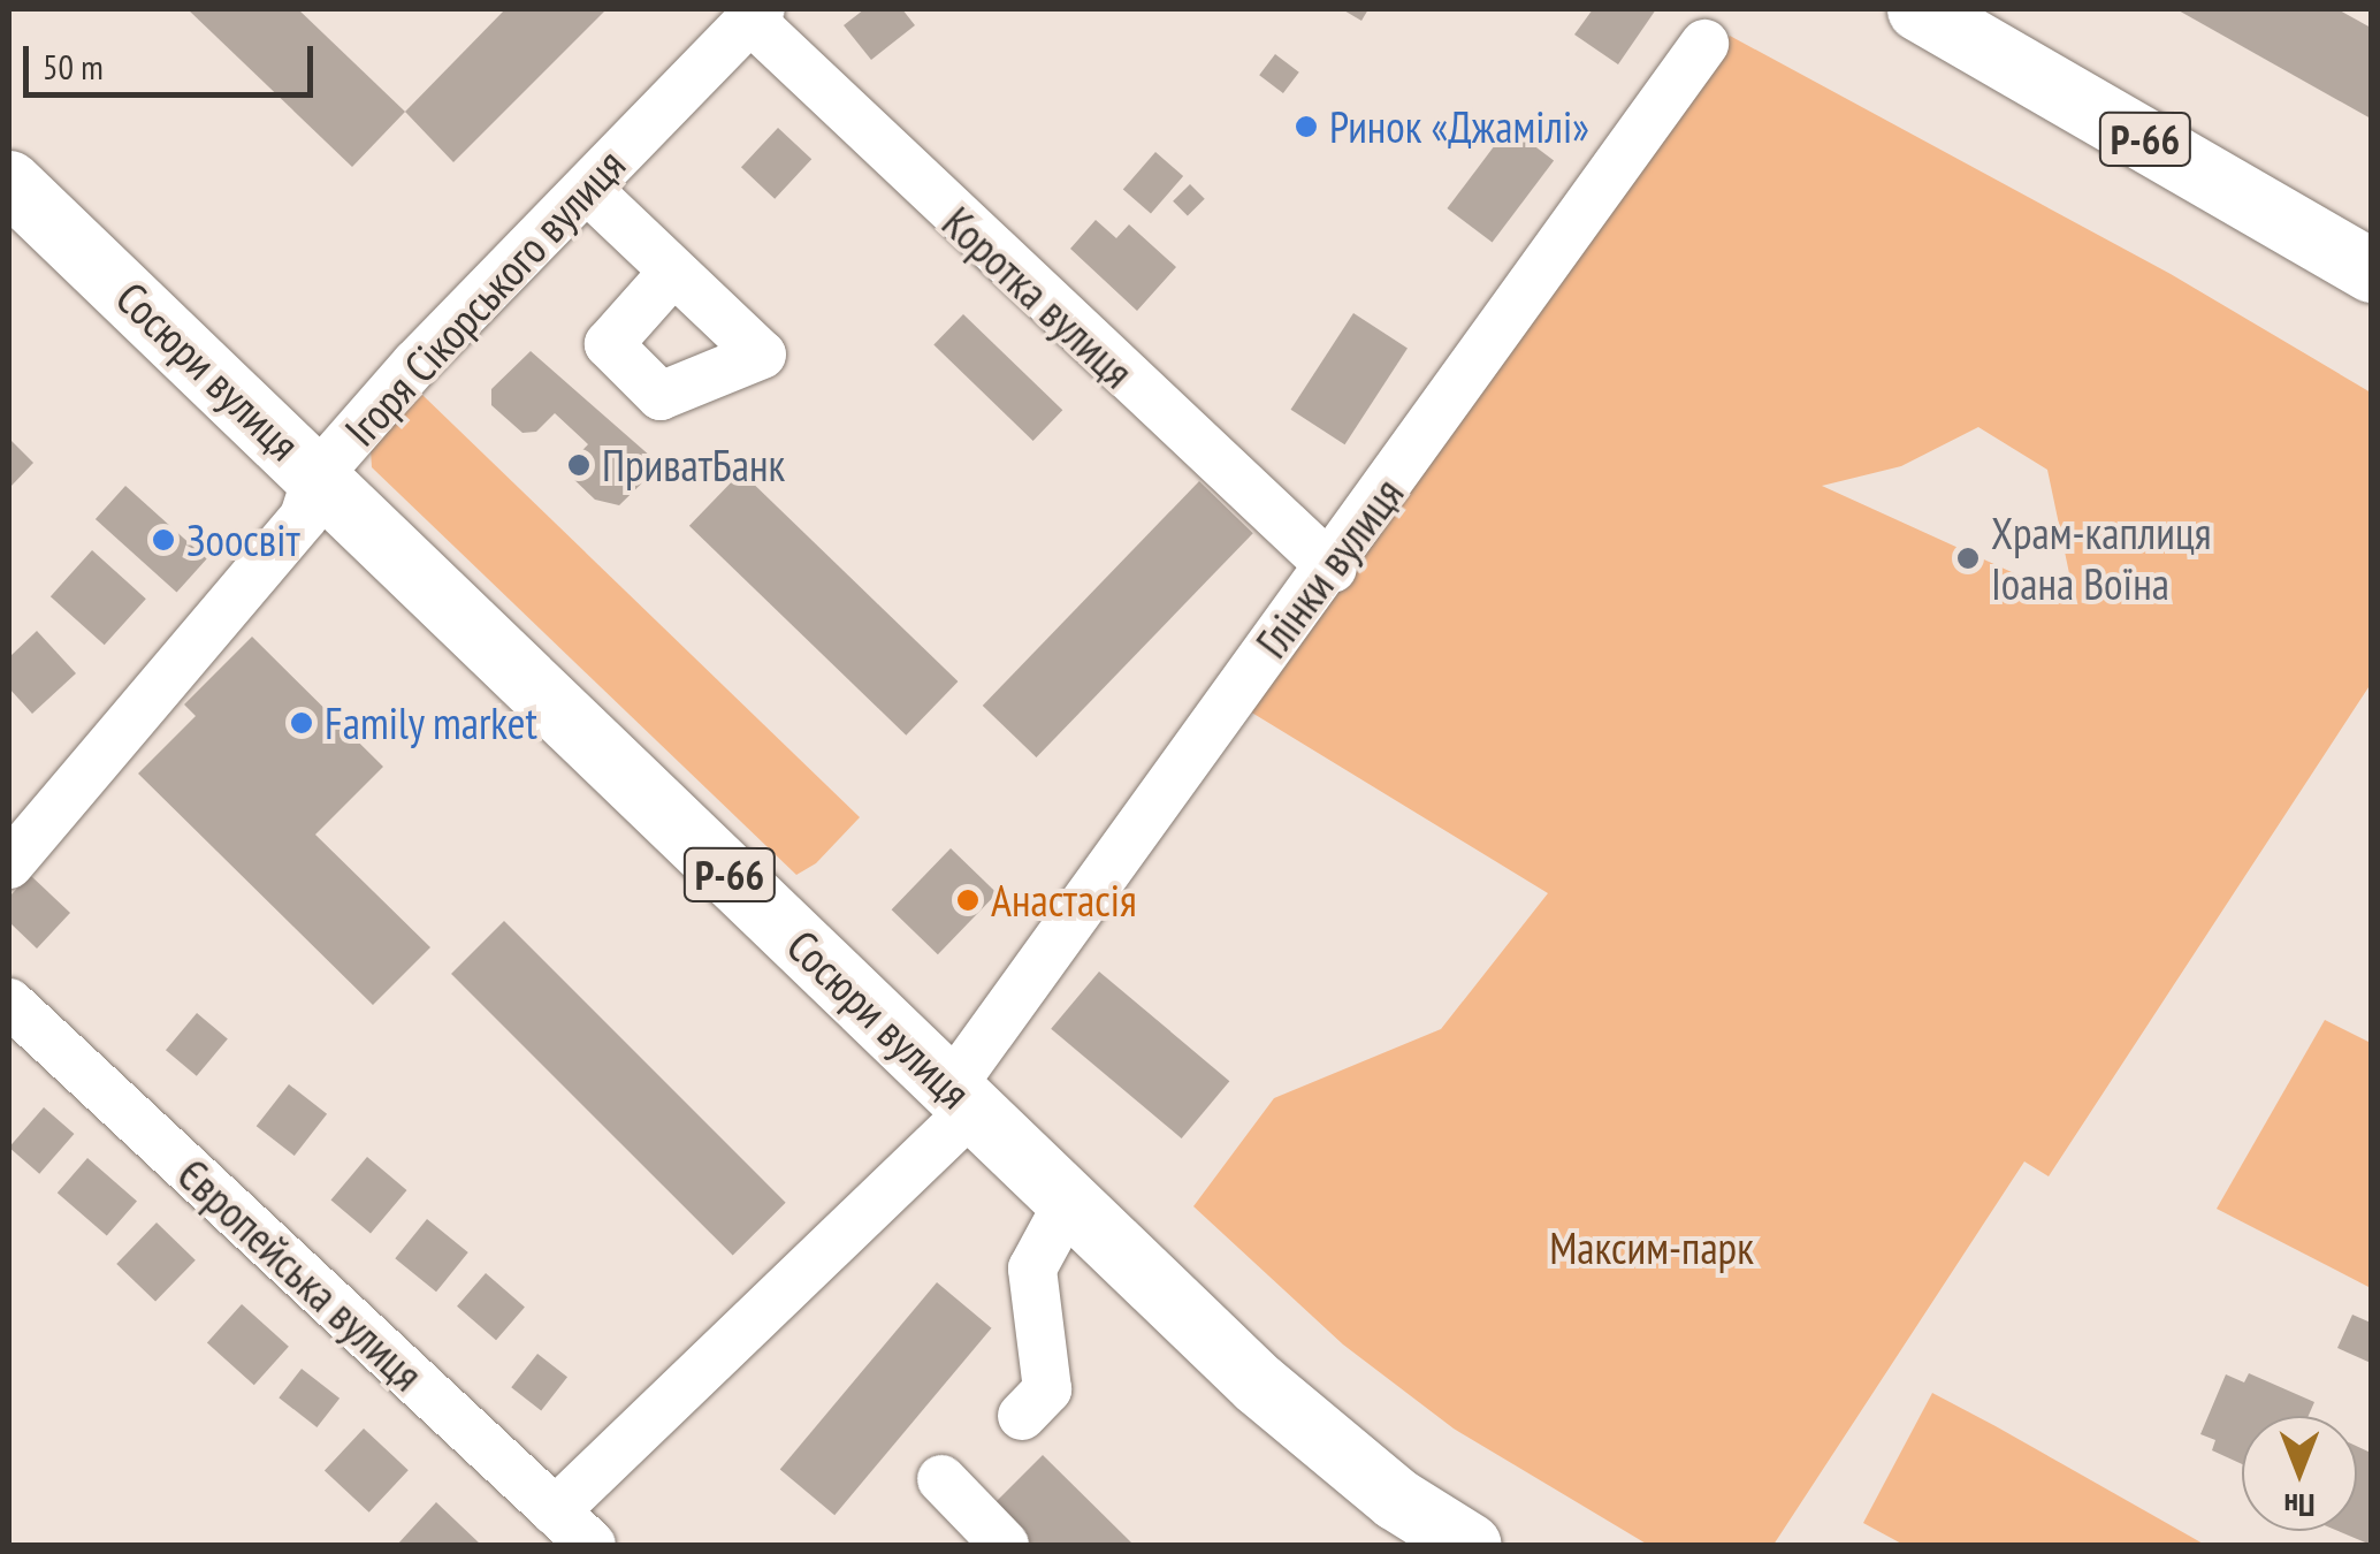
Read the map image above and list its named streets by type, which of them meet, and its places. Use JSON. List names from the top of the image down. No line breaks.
{"streets":{"main road":["Р-66","Сосюри вулиця"],"street":["Ігоря Сікорського вулиця","Коротка вулиця","Глінки вулиця","Європейська вулиця"]},"crossings":[["Ігоря Сікорського вулиця","Коротка вулиця"],["Ігоря Сікорського вулиця","Сосюри вулиця"],["Коротка вулиця","Глінки вулиця"],["Сосюри вулиця","Глінки вулиця"],["Глінки вулиця","Європейська вулиця"]],"parks":["Максим-парк"],"places":["Ринок «Джамілі»","ПриватБанк","Зоосвіт","Храм-каплиця Іоана Воїна","Family market","Анастасія"],"scale_bar":"50 m","north":"bottom"}
